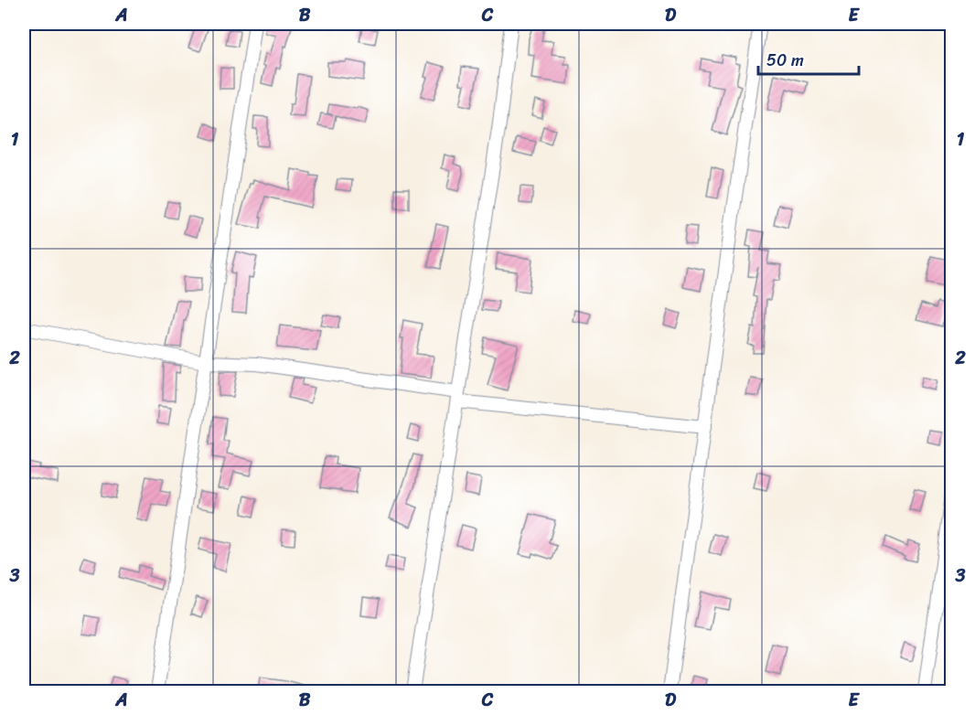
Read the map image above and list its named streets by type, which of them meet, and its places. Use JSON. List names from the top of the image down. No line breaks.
{"scale_bar":"50 m","grid":{"columns":["A","B","C","D","E"],"rows":["1","2","3"]}}
